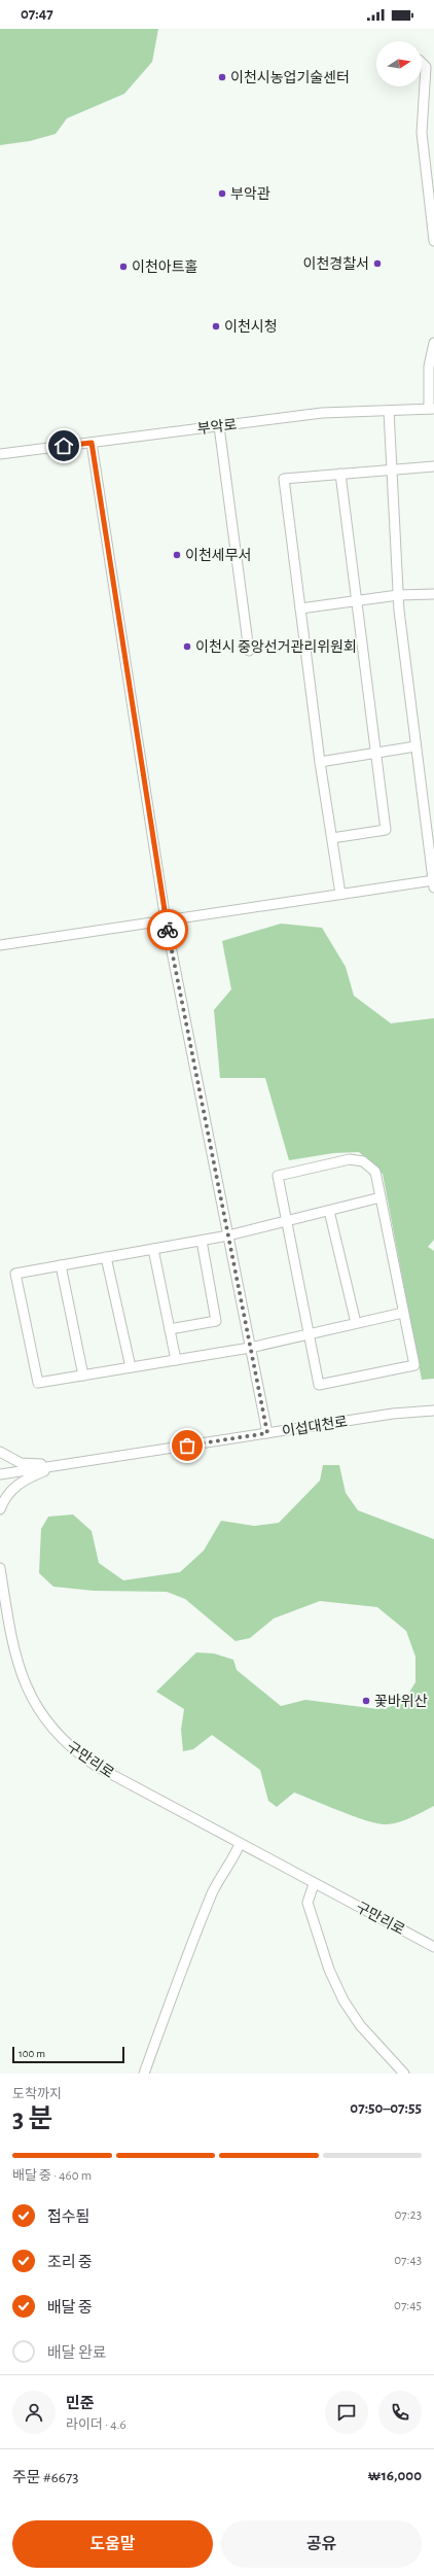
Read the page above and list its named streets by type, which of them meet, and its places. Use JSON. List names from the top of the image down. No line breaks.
{"streets":{"street":["부악로","이섭대천로","구만리로"]},"places":["이천시농업기술센터","부악관","이천경찰서","이천아트홀","이천시청","이천세무서","이천시 중앙선거관리위원회","꽃바위산"],"scale_bar":"100 m","north":"right","page":{"status":"07:47","scale":"100 m","heading":["3 분","도착까지","07:50–07:55"],"panel":["민준","라이더 · 4.6","주문 #6673","₩16,000"],"bar":"배달 중 · 460 m","list":[["접수됨","07:23"],["조리 중","07:43"],["배달 중","07:45"],"배달 완료"],"buttons":["도움말","공유"]}}
